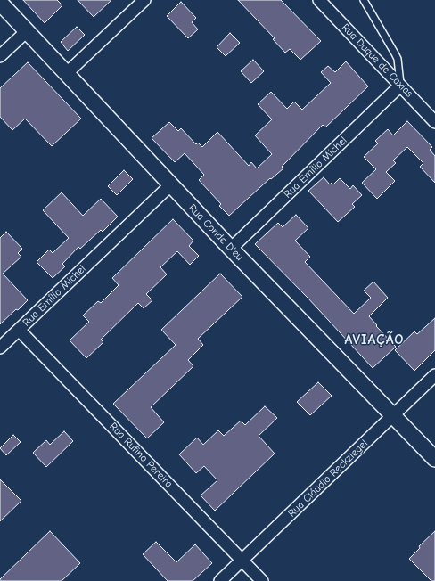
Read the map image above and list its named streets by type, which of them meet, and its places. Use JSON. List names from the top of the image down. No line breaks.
{"streets":{"street":["Rua Duque de Caxias","Rua Emílio Michel","Rua Conde D'eu","Rua Rufino Pereira","Rua Cláudio Reckziegel"]},"crossings":[["Rua Duque de Caxias","Rua Emílio Michel"],["Rua Emílio Michel","Rua Conde D'eu"],["Rua Emílio Michel","Rua Rufino Pereira"],["Rua Conde D'eu","Rua Cláudio Reckziegel"],["Rua Rufino Pereira","Rua Cláudio Reckziegel"]],"districts":["AVIAÇÃO"]}
